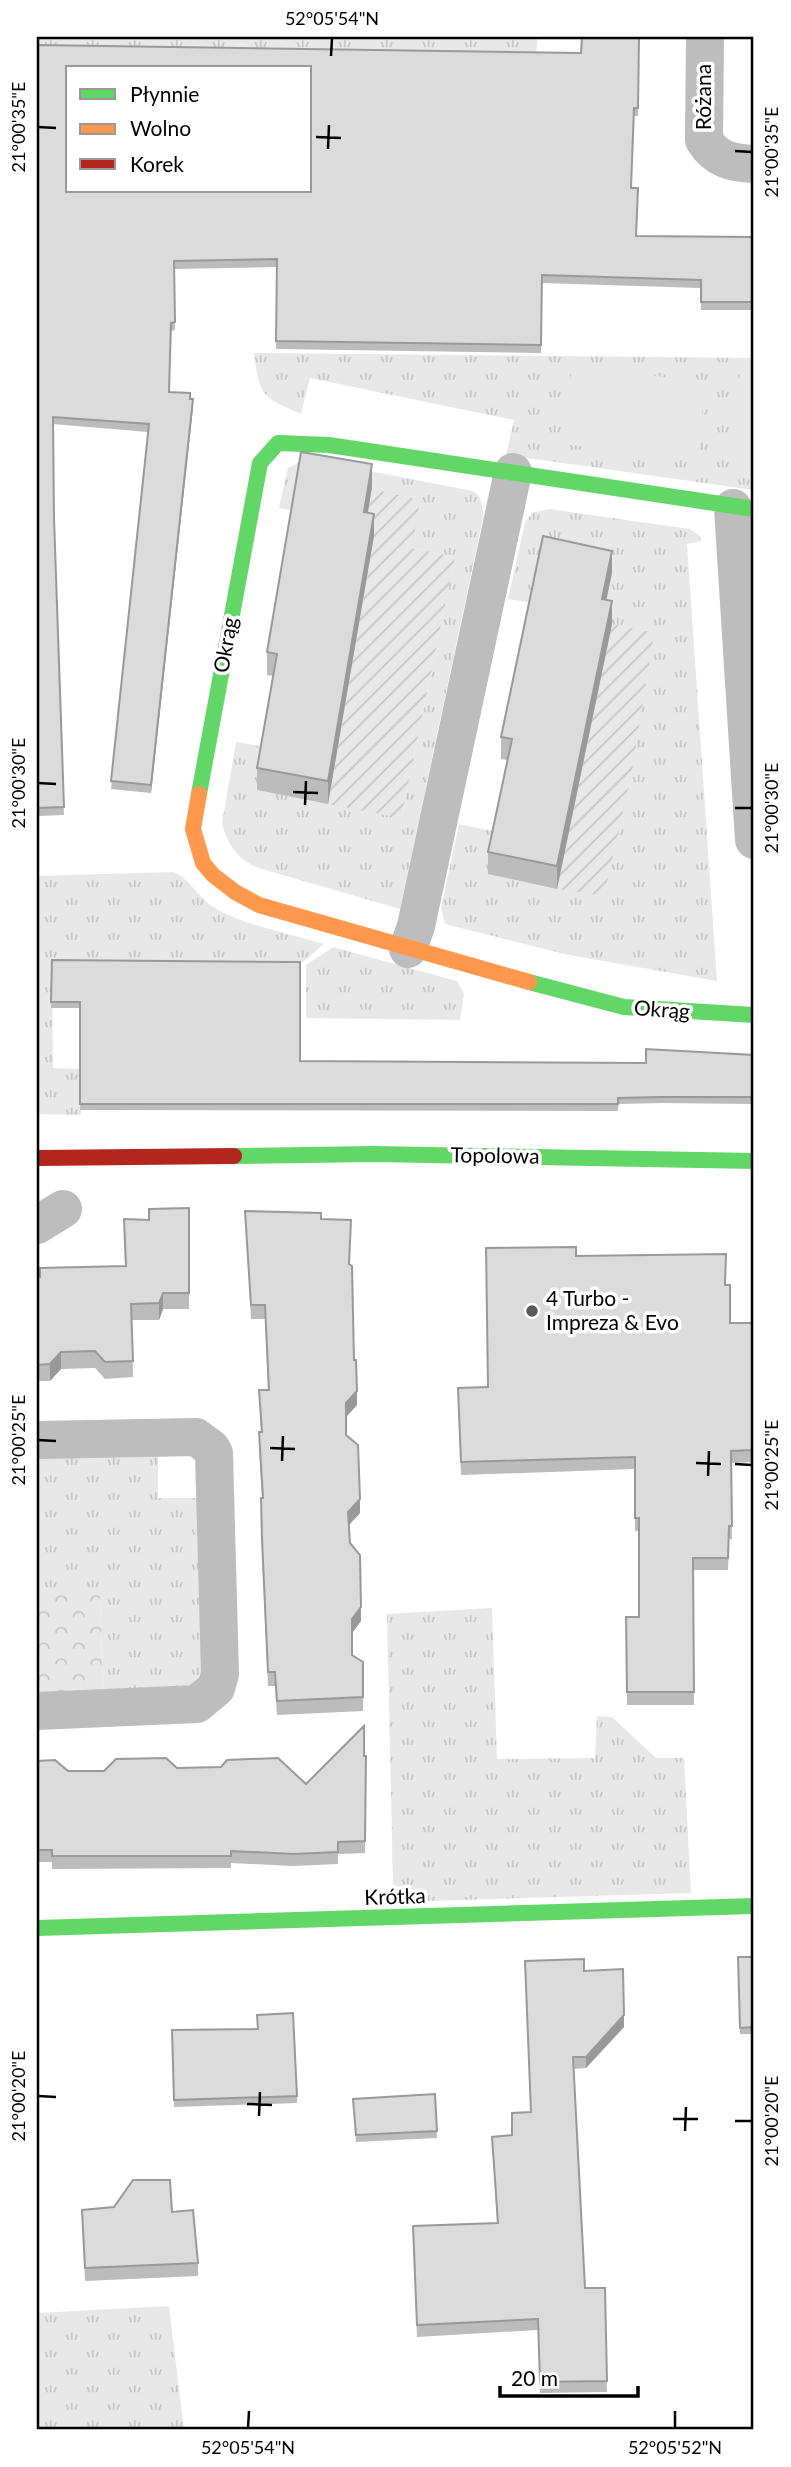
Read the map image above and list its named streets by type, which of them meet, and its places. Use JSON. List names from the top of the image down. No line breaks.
{"streets":{"street":["Różana","Okrąg","Topolowa","Krótka"]},"places":["4 Turbo - Impreza & Evo"],"legend":["Płynnie","Wolno","Korek"],"scale_bar":"20 m","coordinates":["52°05'54\"N","21°00'35\"E","21°00'30\"E","21°00'25\"E","21°00'20\"E","52°05'52\"N"]}
